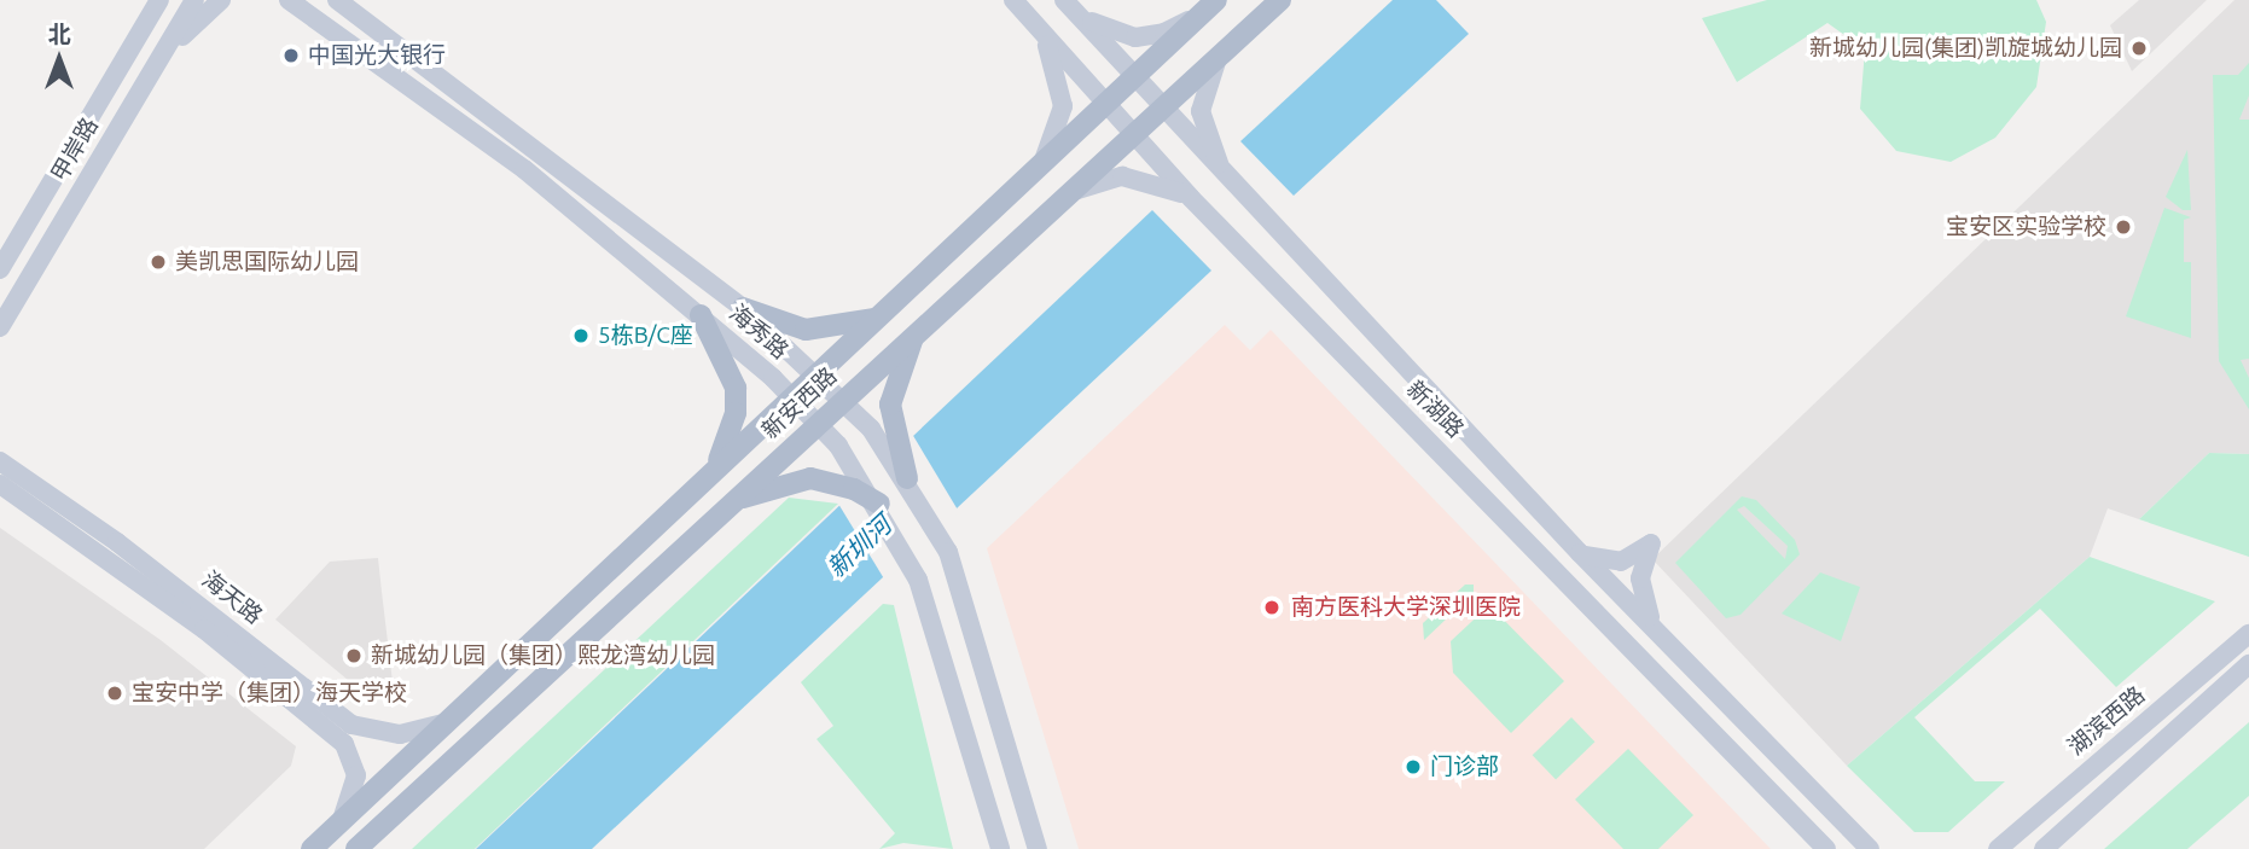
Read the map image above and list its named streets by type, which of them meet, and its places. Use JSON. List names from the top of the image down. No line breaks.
{"streets":{"main road":["甲岸路","海秀路","新安西路","新湖路","海天路","湖滨西路"]},"crossings":[["海秀路","新安西路"],["新安西路","新湖路"],["新安西路","海天路"]],"water":["新圳河"],"places":["新城幼儿园(集团)凯旋城幼儿园","中国光大银行","宝安区实验学校","美凯思国际幼儿园","5栋B/C座","南方医科大学深圳医院","新城幼儿园（集团）熙龙湾幼儿园","宝安中学（集团）海天学校","门诊部"],"north":"top"}
